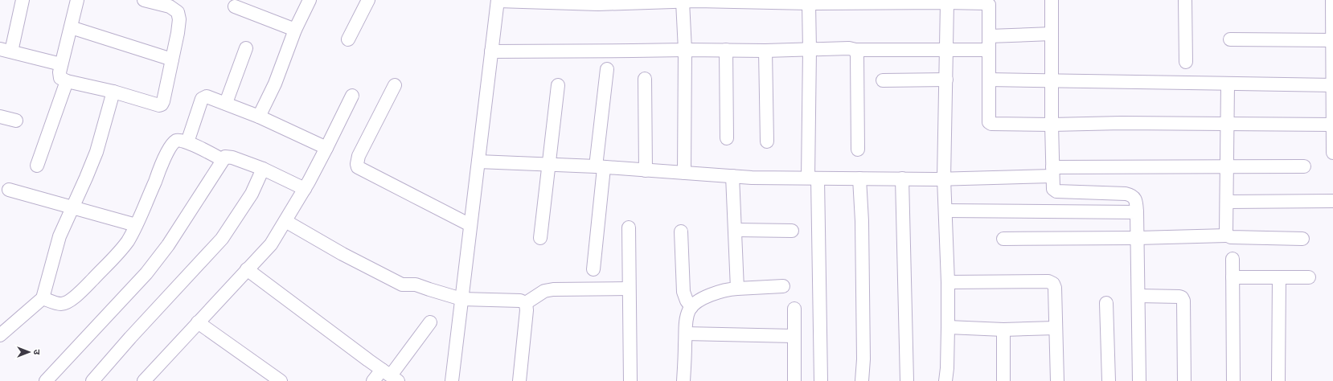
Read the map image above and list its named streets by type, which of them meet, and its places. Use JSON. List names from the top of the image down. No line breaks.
{"north":"right"}
